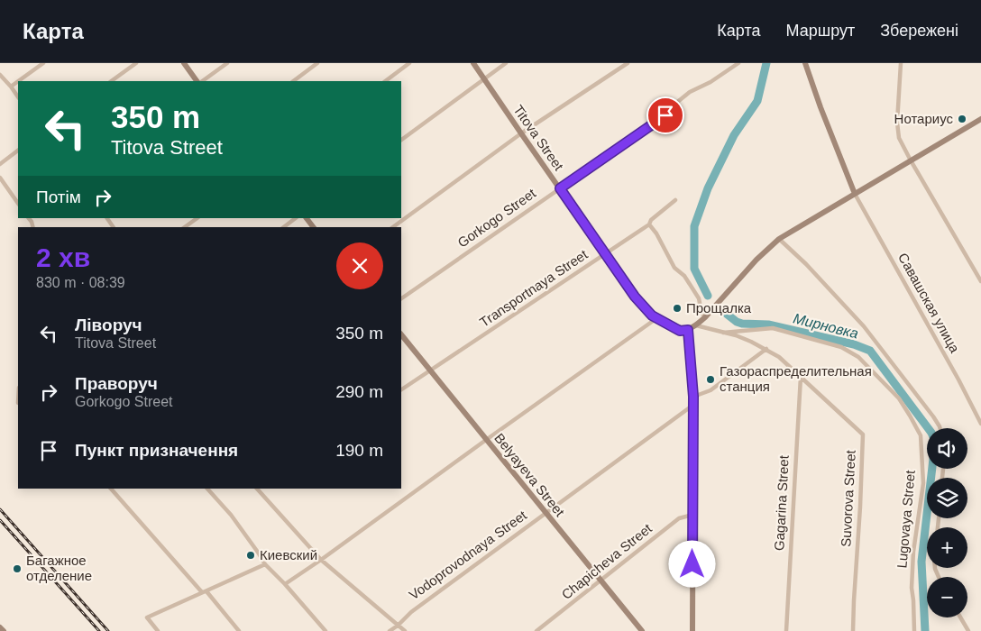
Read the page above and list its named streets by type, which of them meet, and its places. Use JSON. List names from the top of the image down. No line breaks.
{"streets":{"main road":["Titova Street","Belyayeva Street"],"street":["Gorkogo Street","Transportnaya Street","Савашская улица","Suvorova Street","Gagarina Street","Lugovaya Street","Vodoprovodnaya Street","Chapicheva Street"]},"crossings":[["Titova Street","Gorkogo Street"],["Titova Street","Transportnaya Street"],["Transportnaya Street","Belyayeva Street"],["Belyayeva Street","Vodoprovodnaya Street"],["Belyayeva Street","Chapicheva Street"],["Suvorova Street","Gagarina Street"],["Suvorova Street","Lugovaya Street"]],"water":["Мирновка"],"places":["Нотариус","Прощалка","Газораспределительная станция","Киевский","Багажное отделение"],"page":{"header":"Карта","nav":["Карта","Маршрут","Збережені"],"turn":["350 m","Titova Street"],"then":"Потім","heading":["2 хв","830 m · 08:39"],"list":[{"name":"Ліворуч","note":"Titova Street","value":"350 m"},{"name":"Праворуч","note":"Gorkogo Street","value":"290 m"},{"name":"Пункт призначення","value":"190 m"}],"map_buttons":["+","−"]}}
